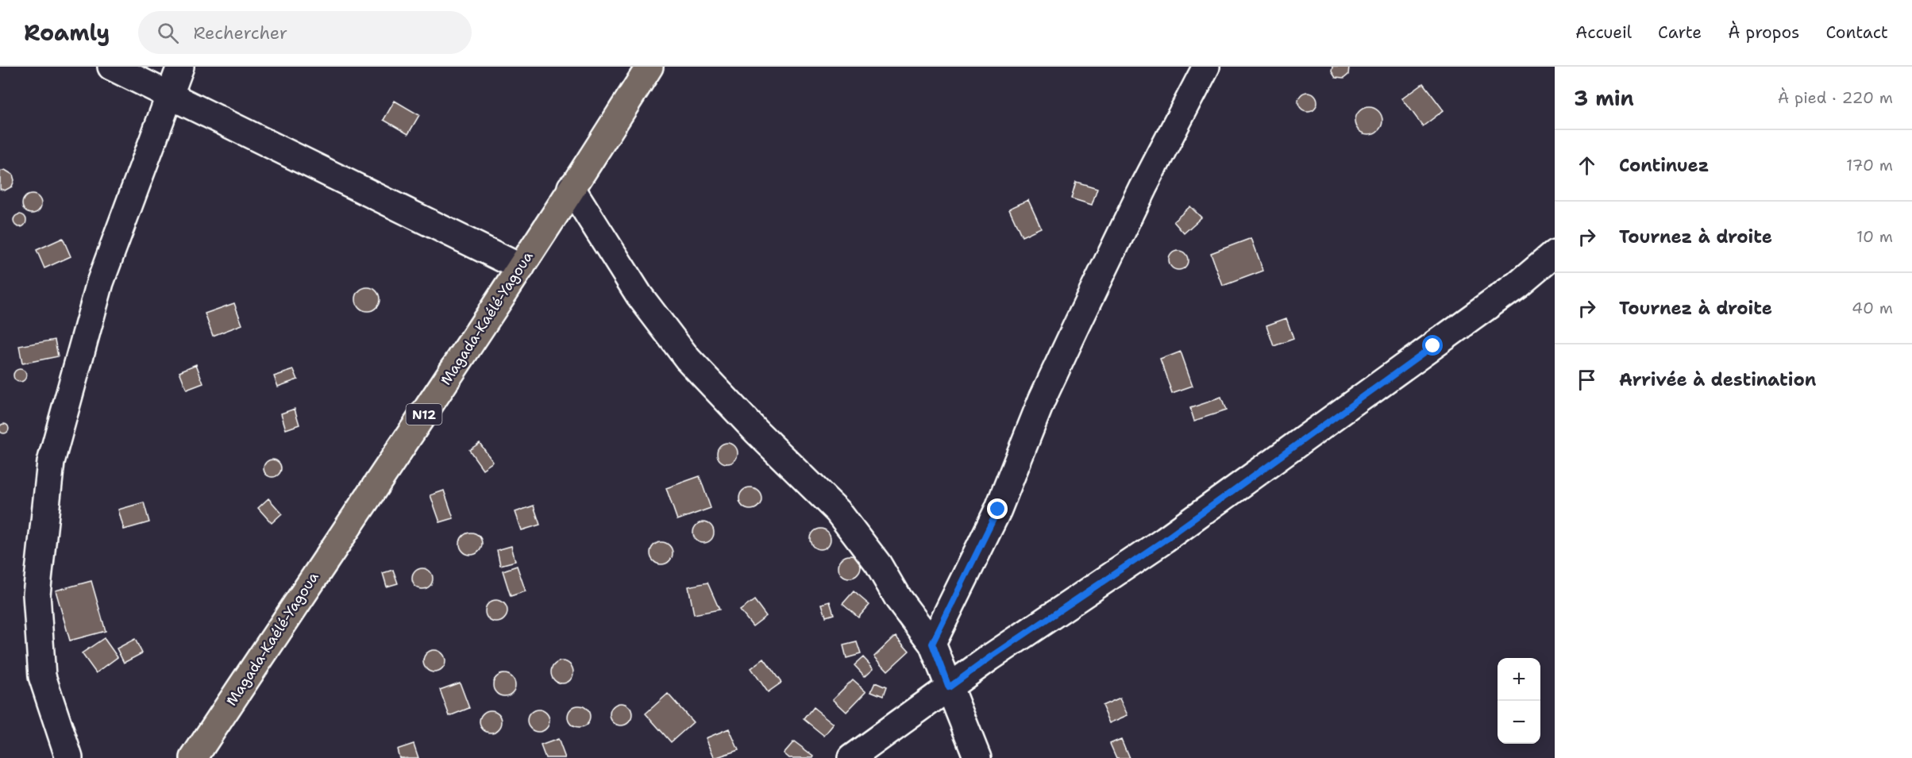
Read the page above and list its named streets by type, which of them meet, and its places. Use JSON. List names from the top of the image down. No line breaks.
{"streets":{"highway":["Magada-Kaélé-Yagoua","N12"]},"page":{"header":"Roamly","search":"Rechercher","nav":["Accueil","Carte","À propos","Contact"],"heading":["3 min","À pied · 220 m"],"list":[["Continuez","170 m"],["Tournez à droite","10 m"],["Tournez à droite","40 m"],"Arrivée à destination"],"map_buttons":["+","−"]}}
